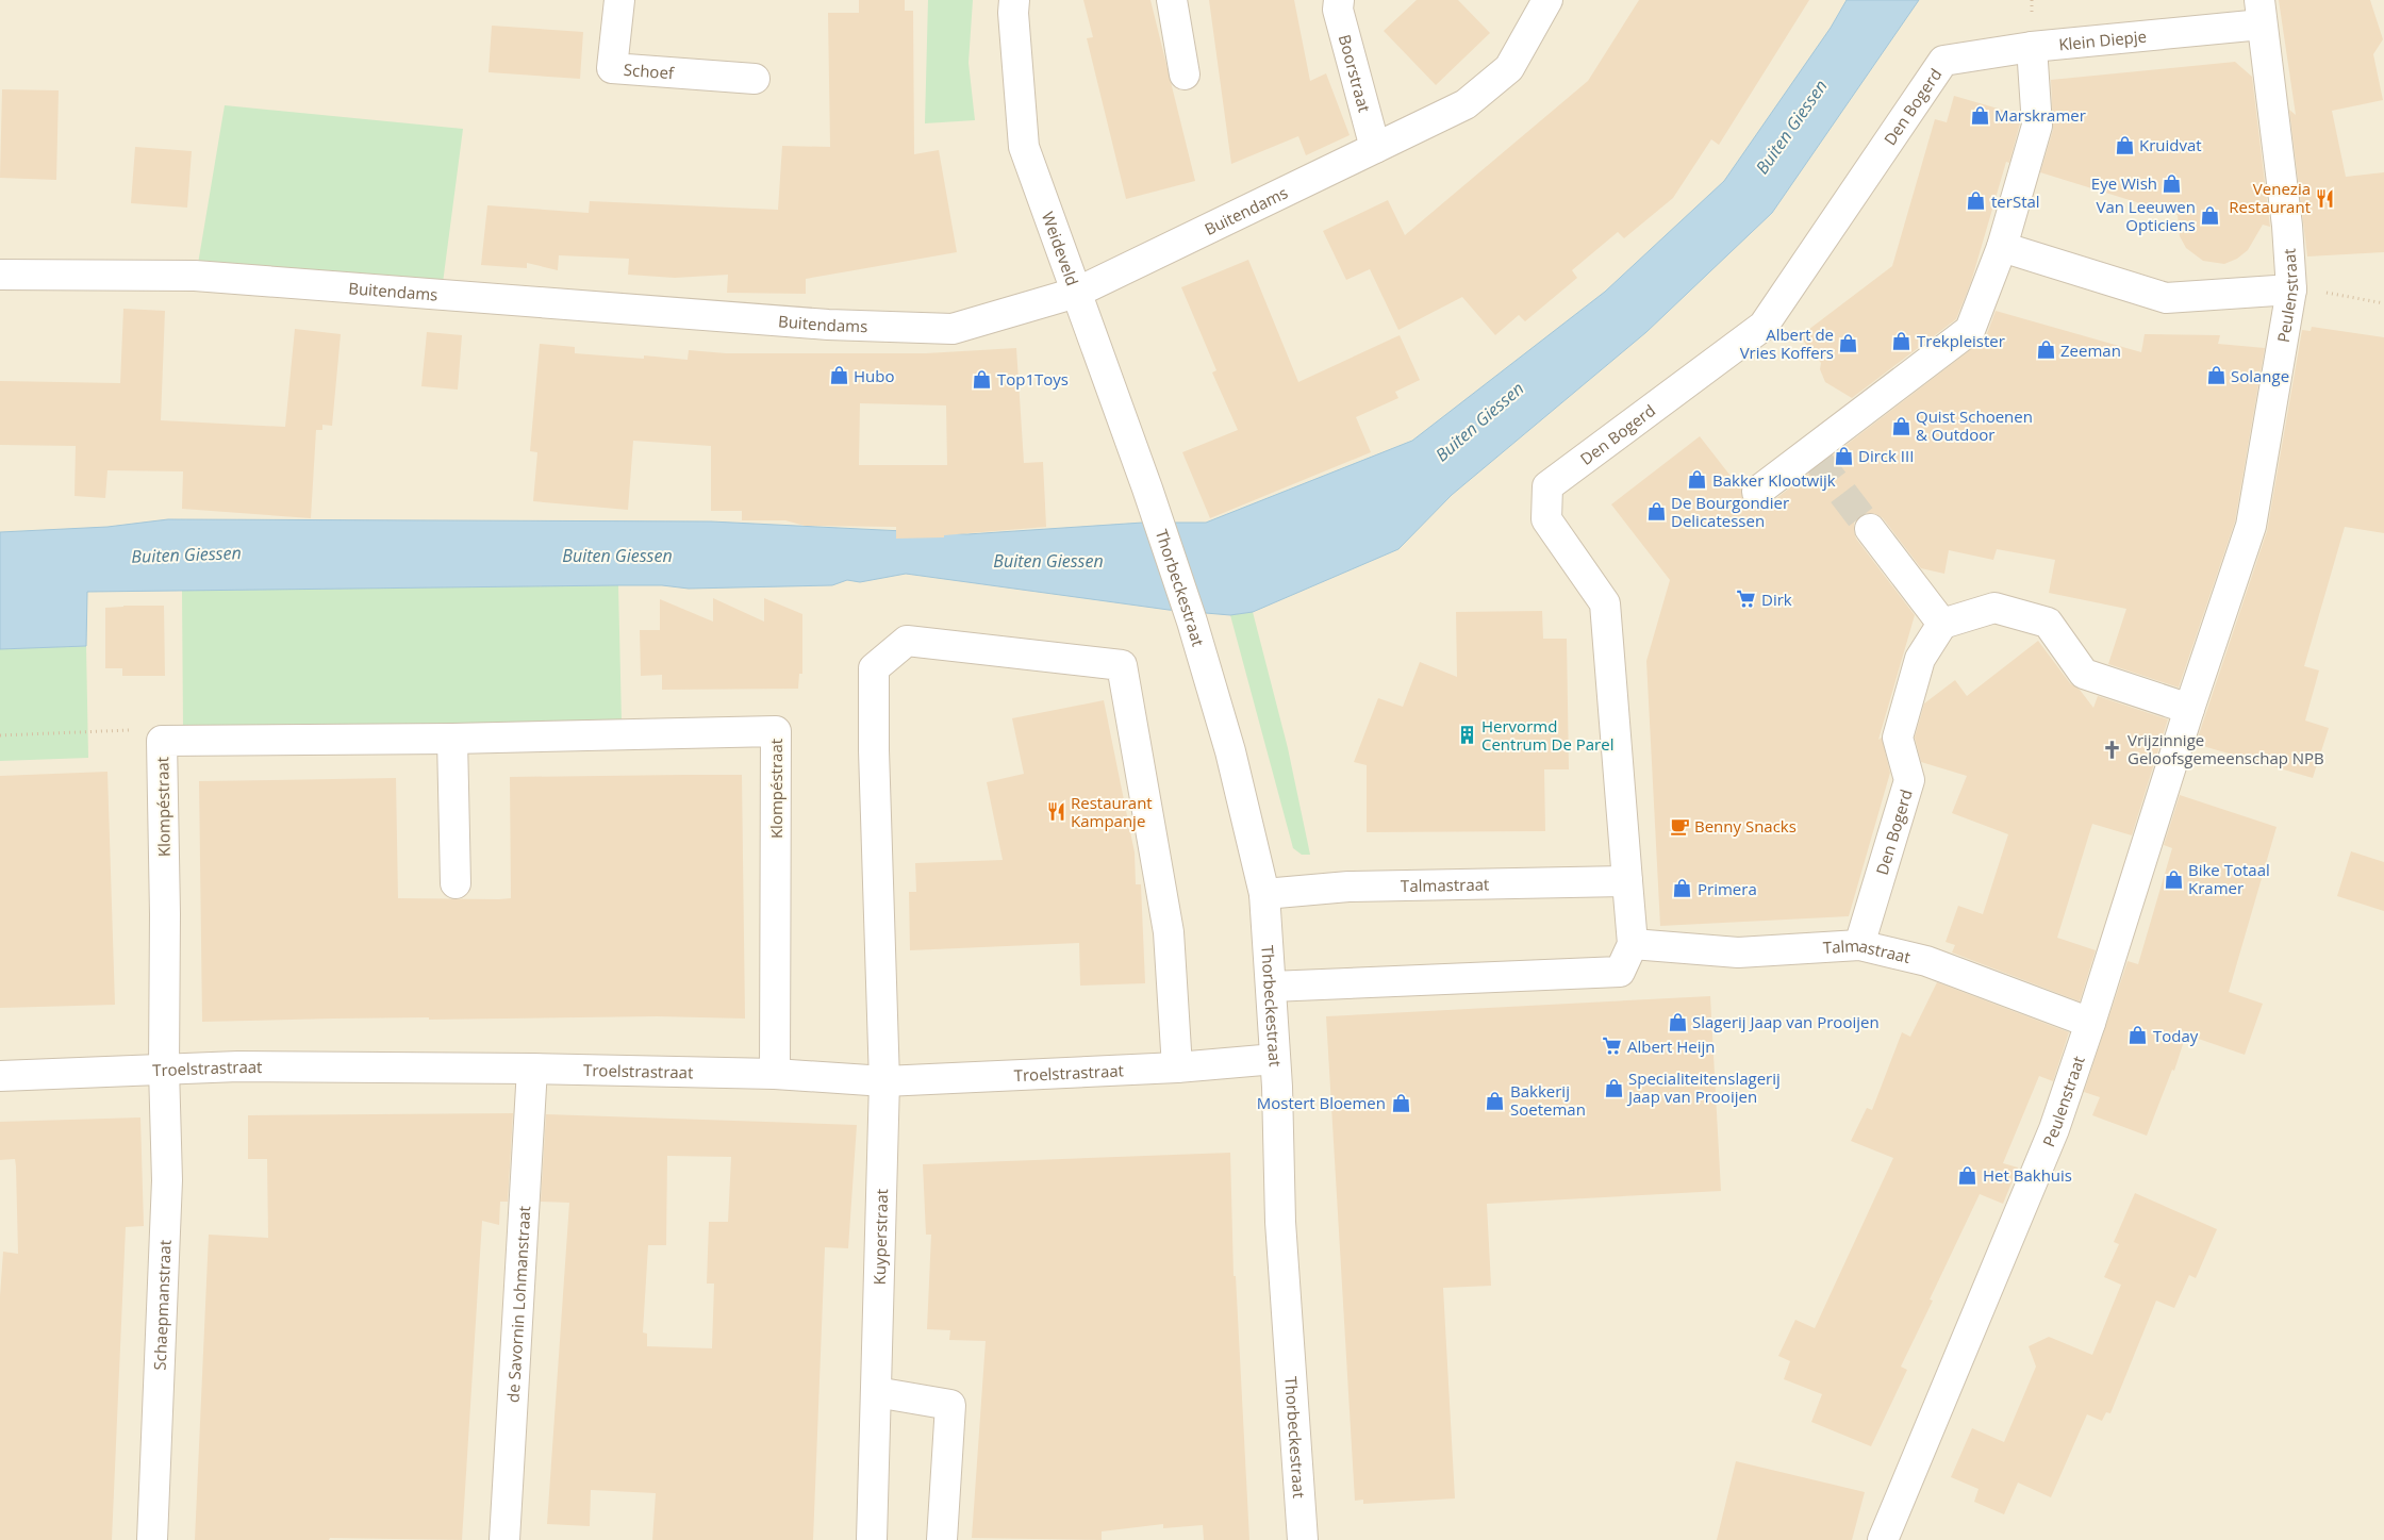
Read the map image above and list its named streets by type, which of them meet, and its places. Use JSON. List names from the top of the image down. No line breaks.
{"streets":{"street":["Klein Diepje","Schoef","Boorstraat","Den Bogerd","Buitendams","Weideveld","Peulenstraat","Thorbeckestraat","Klompéstraat","Talmastraat","Troelstrastraat","Kuyperstraat","Schaepmanstraat","de Savornin Lohmanstraat"]},"crossings":[["Klein Diepje","Den Bogerd"],["Klein Diepje","Peulenstraat"],["Boorstraat","Buitendams"],["Den Bogerd","Talmastraat"],["Buitendams","Weideveld"],["Weideveld","Thorbeckestraat"],["Peulenstraat","Talmastraat"],["Thorbeckestraat","Talmastraat"],["Thorbeckestraat","Troelstrastraat"],["Klompéstraat","Troelstrastraat"],["Klompéstraat","Schaepmanstraat"],["Troelstrastraat","Kuyperstraat"],["Troelstrastraat","Schaepmanstraat"],["Troelstrastraat","de Savornin Lohmanstraat"]],"water":["Buiten Giessen"],"places":{"shop":["Marskramer","Kruidvat","Eye Wish","terStal","Van Leeuwen Opticiens","Trekpleister","Albert de Vries Koffers","Zeeman","Hubo","Solange","Top1Toys","Quist Schoenen & Outdoor","Dirck III","Bakker Klootwijk","De Bourgondier Delicatessen","Bike Totaal Kramer","Primera","Slagerij Jaap van Prooijen","Today","Specialiteitenslagerij Jaap van Prooijen","Bakkerij Soeteman","Mostert Bloemen","Het Bakhuis"],"restaurant":["Venezia Restaurant","Restaurant Kampanje"],"supermarket":["Dirk","Albert Heijn"],"building":["Hervormd Centrum De Parel"],"church":["Vrijzinnige Geloofsgemeenschap NPB"],"cafe":["Benny Snacks"]}}
